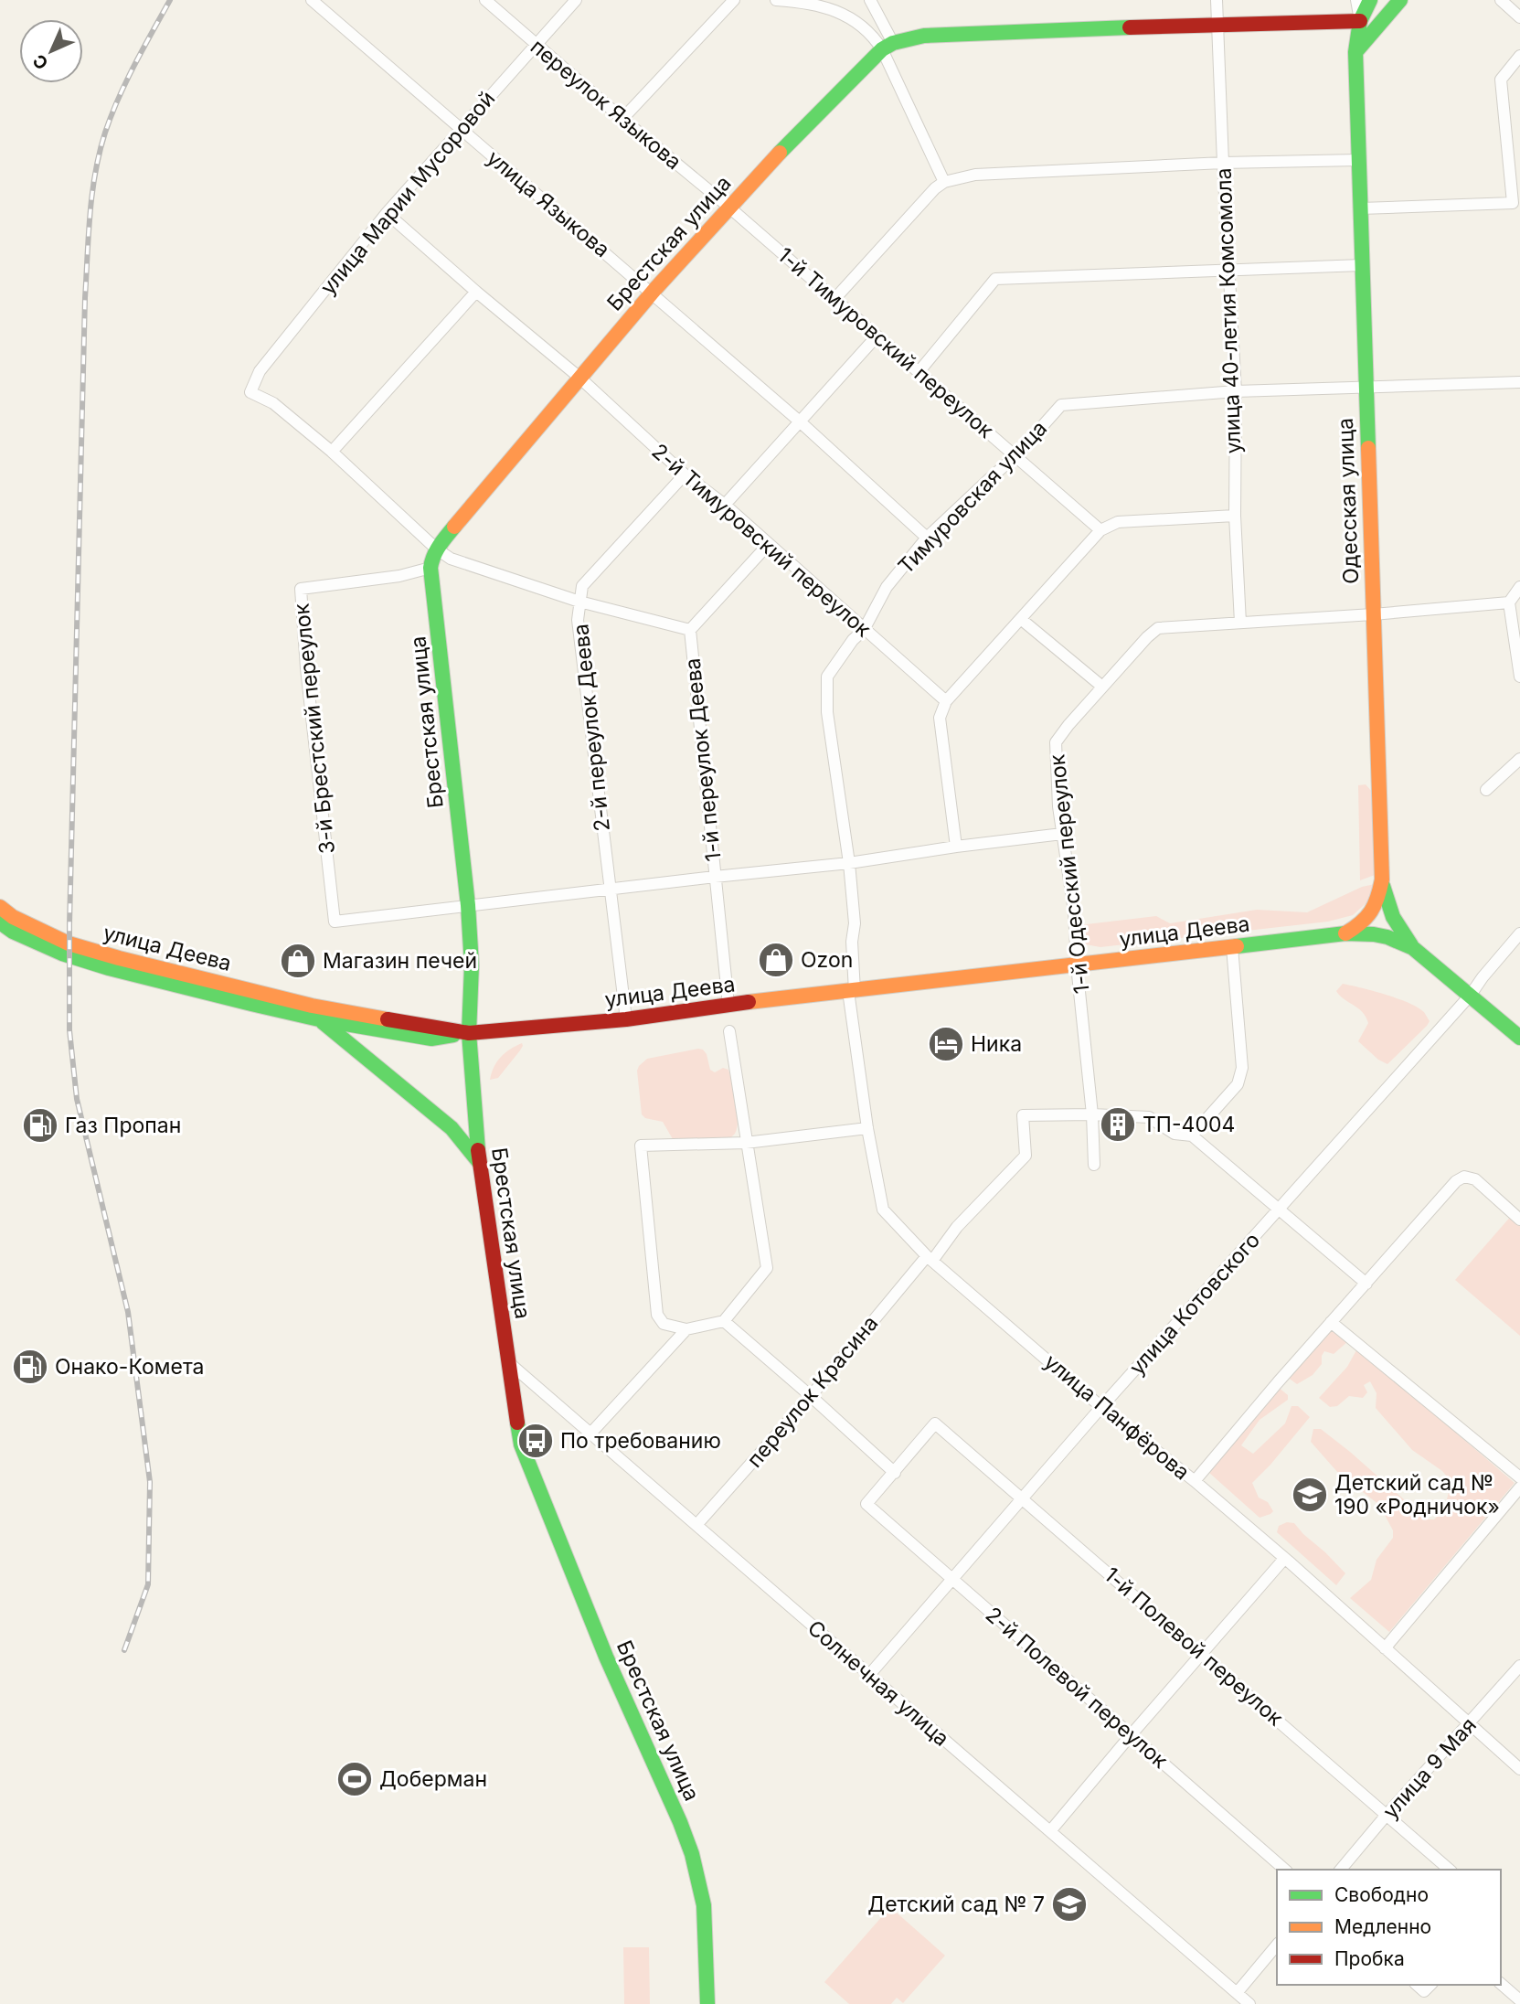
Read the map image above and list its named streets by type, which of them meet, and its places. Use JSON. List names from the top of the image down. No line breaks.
{"streets":{"main road":["Брестская улица","Одесская улица","улица Деева"],"street":["переулок Языкова","улица Марии Мусоровой","улица Языкова","улица 40-летия Комсомола","1-й Тимуровский переулок","Тимуровская улица","2-й Тимуровский переулок","2-й переулок Деева","3-й Брестский переулок","1-й переулок Деева","1-й Одесский переулок","улица Котовского","переулок Красина","улица Панфёрова","1-й Полевой переулок","Солнечная улица","2-й Полевой переулок","улица 9 Мая"]},"crossings":[["переулок Языкова","улица Марии Мусоровой"],["переулок Языкова","Брестская улица"],["переулок Языкова","1-й Тимуровский переулок"],["улица Марии Мусоровой","улица Языкова"],["улица Марии Мусоровой","2-й Тимуровский переулок"],["улица Языкова","Брестская улица"],["улица Языкова","Тимуровская улица"],["Брестская улица","1-й Тимуровский переулок"],["Брестская улица","2-й Тимуровский переулок"],["Брестская улица","3-й Брестский переулок"],["Брестская улица","улица Деева"],["Брестская улица","Солнечная улица"],["улица 40-летия Комсомола","Тимуровская улица"],["улица 40-летия Комсомола","1-й Одесский переулок"],["1-й Тимуровский переулок","Тимуровская улица"],["Тимуровская улица","Одесская улица"],["Тимуровская улица","2-й Тимуровский переулок"],["Тимуровская улица","улица Деева"],["Тимуровская улица","улица Панфёрова"],["Одесская улица","1-й Одесский переулок"],["Одесская улица","улица Деева"],["2-й Тимуровский переулок","2-й переулок Деева"],["2-й Тимуровский переулок","1-й переулок Деева"],["2-й переулок Деева","улица Деева"],["1-й переулок Деева","улица Деева"],["1-й Одесский переулок","улица Деева"],["1-й Одесский переулок","переулок Красина"],["улица Деева","улица Панфёрова"],["улица Котовского","улица Панфёрова"],["улица Котовского","1-й Полевой переулок"],["улица Котовского","Солнечная улица"],["улица Котовского","2-й Полевой переулок"],["переулок Красина","улица Панфёрова"],["переулок Красина","Солнечная улица"],["улица Панфёрова","улица 9 Мая"],["1-й Полевой переулок","2-й Полевой переулок"],["1-й Полевой переулок","улица 9 Мая"]],"places":{"shop":["Ozon","Магазин печей"],"hotel":["Ника"],"building":["ТП-4004"],"fuel station":["Газ Пропан","Онако-Комета"],"bus stop":["По требованию"],"school or university":["Детский сад № 190 «Родничок»","Детский сад № 7"],"sports":["Доберман"]},"legend":["Свободно","Медленно","Пробка"],"north":"bottom left"}
